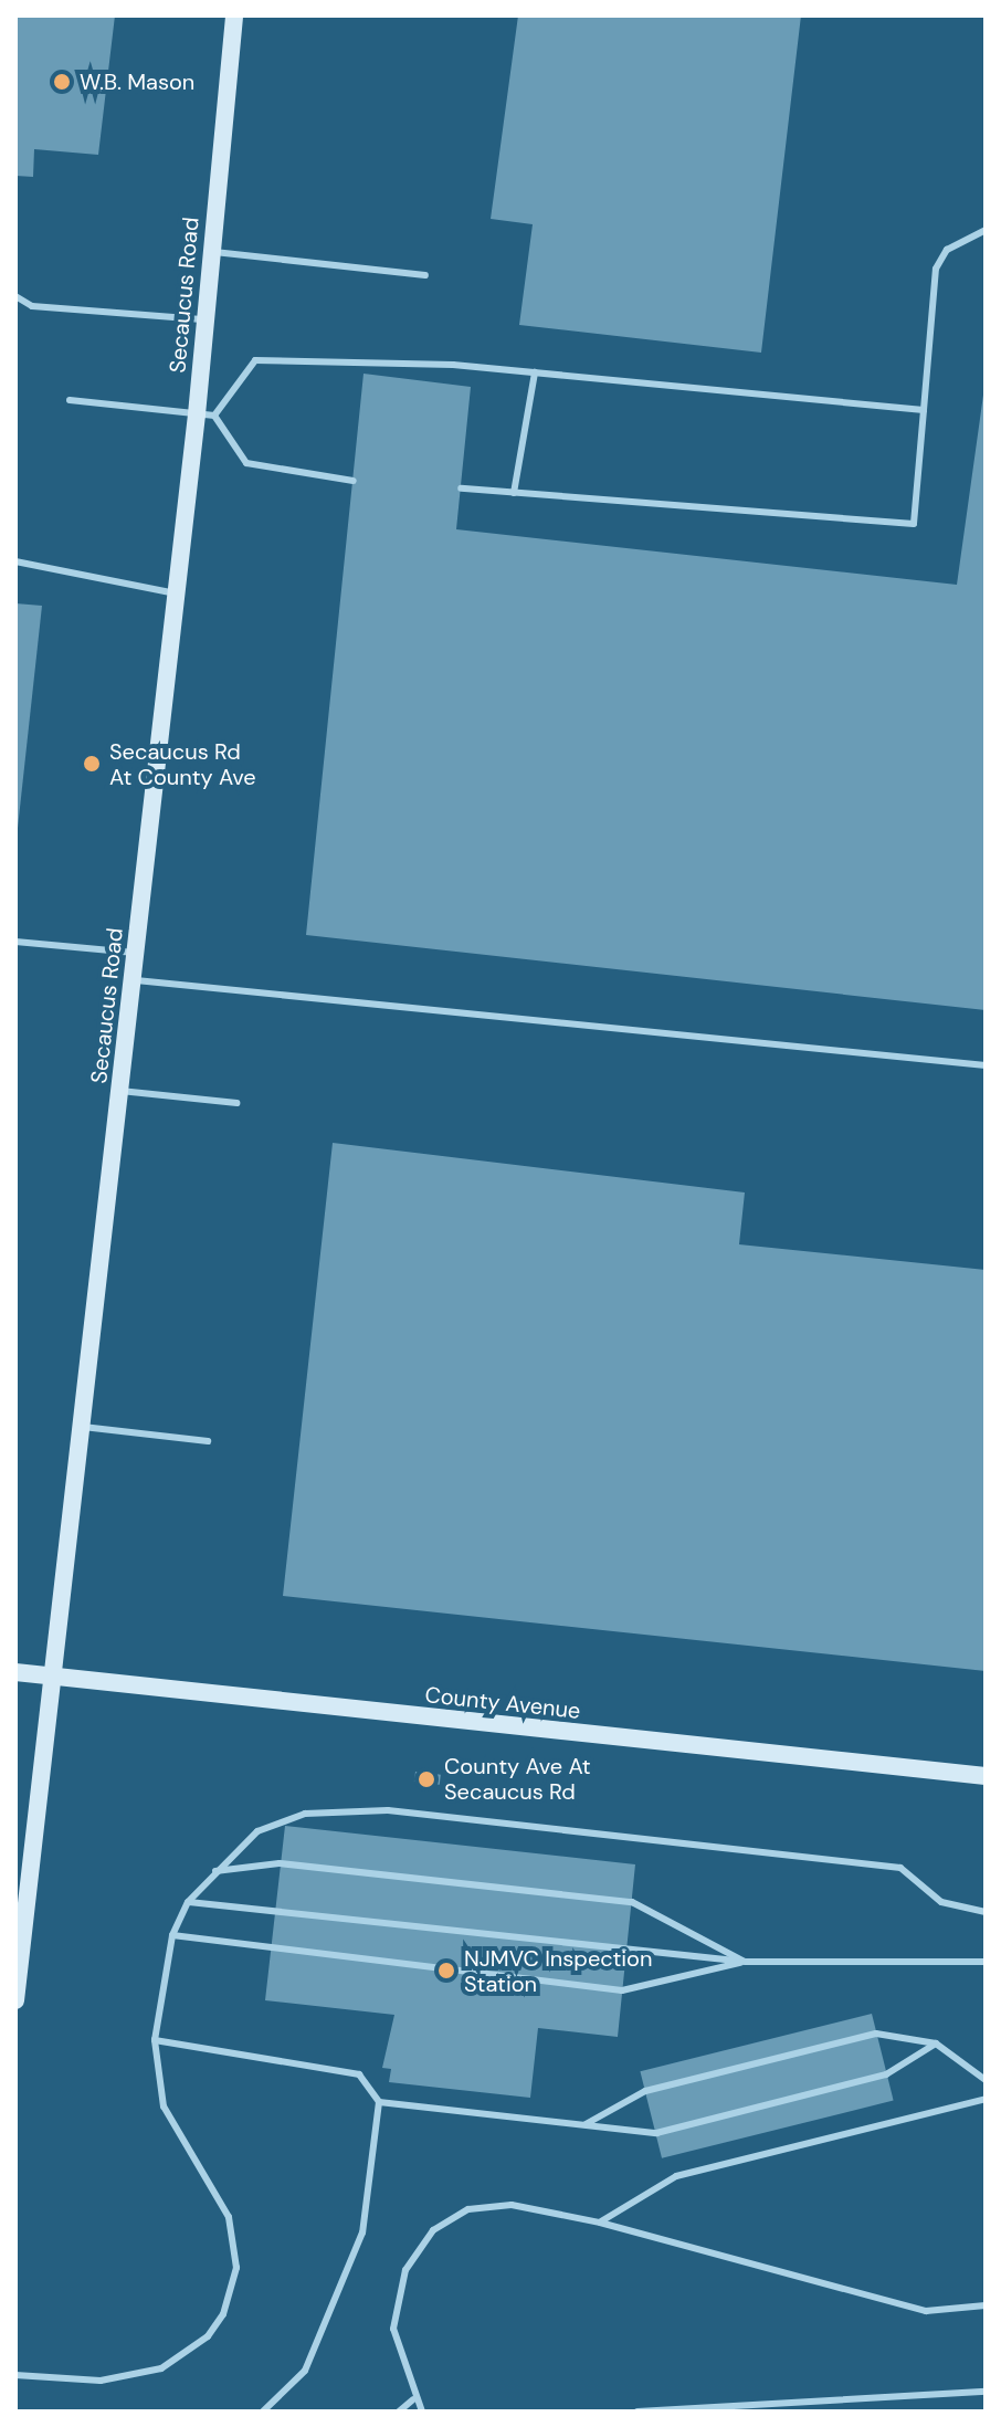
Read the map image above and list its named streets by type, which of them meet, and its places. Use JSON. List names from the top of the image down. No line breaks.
{"streets":{"main road":["Secaucus Road","County Avenue"]},"crossings":[["Secaucus Road","County Avenue"]],"places":["W.B. Mason","Secaucus Rd At County Ave","County Ave At Secaucus Rd","NJMVC Inspection Station"]}
